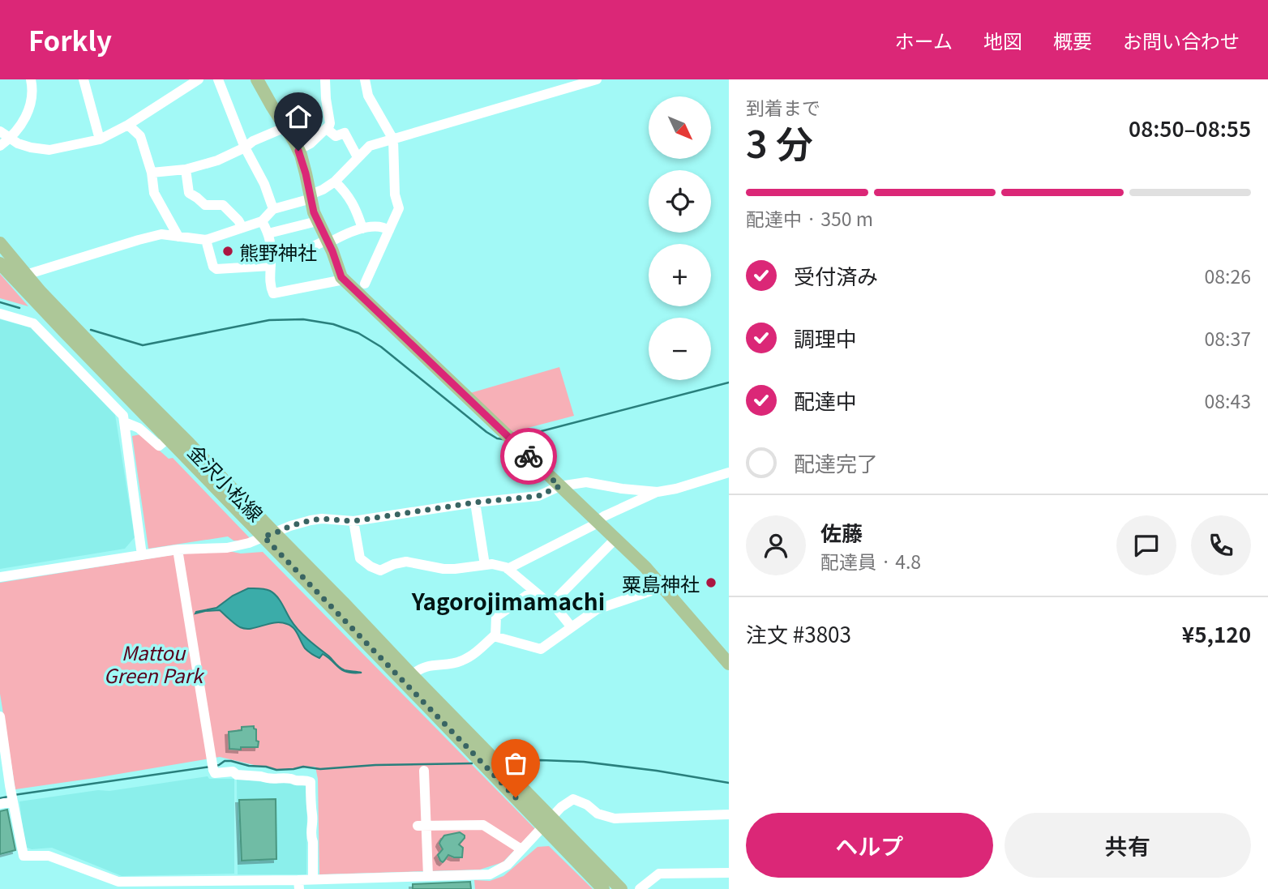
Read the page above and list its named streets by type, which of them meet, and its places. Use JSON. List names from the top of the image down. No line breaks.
{"streets":{"main road":["金沢小松線"]},"districts":["Yagorojimamachi"],"parks":["Mattou Green Park"],"places":["熊野神社","粟島神社"],"north":"bottom right","page":{"header":"Forkly","nav":["ホーム","地図","概要","お問い合わせ"],"heading":["3 分","到着まで","08:50–08:55"],"panel":["佐藤","配達員 · 4.8","注文 #3803","¥5,120"],"map_buttons":["+","−"],"bar":"配達中 · 350 m","list":[["受付済み","08:26"],["調理中","08:37"],["配達中","08:43"],"配達完了"],"buttons":["ヘルプ","共有"]}}
